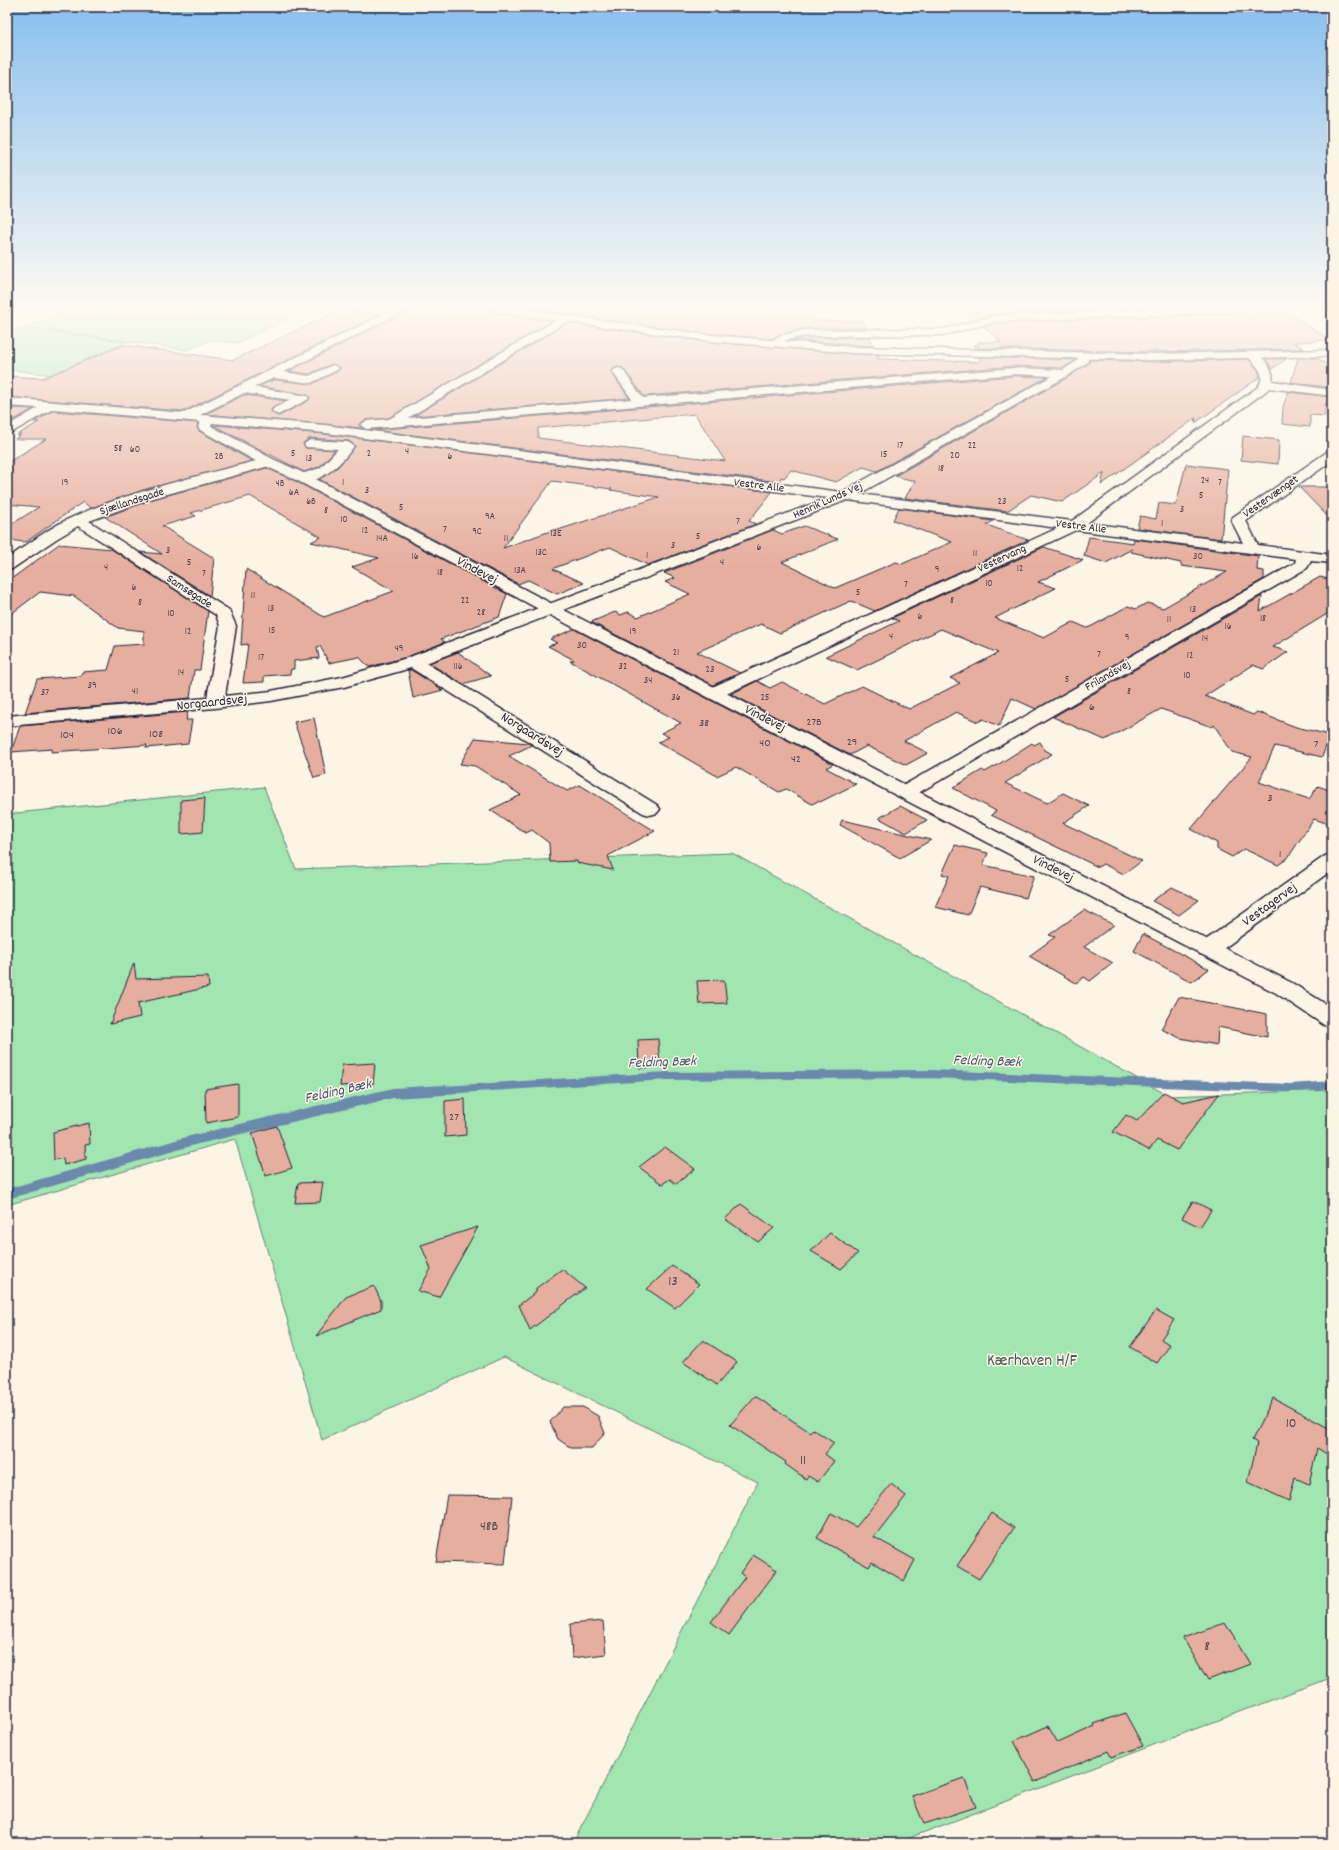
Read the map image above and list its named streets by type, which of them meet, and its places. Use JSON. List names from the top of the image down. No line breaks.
{"streets":{"street":["Vestre Alle","Vestervænget","Henrik Lunds Vej","Sjællandsgade","Vestervang","Vindevej","Samsøgade","Frilandsvej","Norgaardsvej","Vestagervej"]},"crossings":[["Vestre Alle","Vestervænget"],["Vestre Alle","Henrik Lunds Vej"],["Vestre Alle","Vestervang"],["Vestre Alle","Vindevej"],["Vestre Alle","Frilandsvej"],["Henrik Lunds Vej","Vindevej"],["Henrik Lunds Vej","Norgaardsvej"],["Sjællandsgade","Vindevej"],["Sjællandsgade","Samsøgade"],["Vestervang","Vindevej"],["Vindevej","Frilandsvej"],["Vindevej","Norgaardsvej"],["Vindevej","Vestagervej"],["Samsøgade","Norgaardsvej"]],"water":["Felding Bæk"],"parks":["Kærhaven H/F"],"house_numbers":["17","22","58","60","4","5","2","15","20","2B","6","13","18","24","19","1","7","4B","3","6A","5","6B","23","5","3","8","9A","10","7","1","7","12","9C","13E","5","14A","11","3","6","3","13C","11","1","16","30","5","4","4","12","9","13A","18","7","10","7","6","5","11","22","8","8","13","13","28","10","6","18","11","16","15","12","19","4","9","14","30","49","21","7","12","17","116","32","23","14","10","5","34","39","41","8","37","36","25","6","27B","38","106","108","104","29","40","7","42","3","1","27","13","10","11","48B","8"]}
